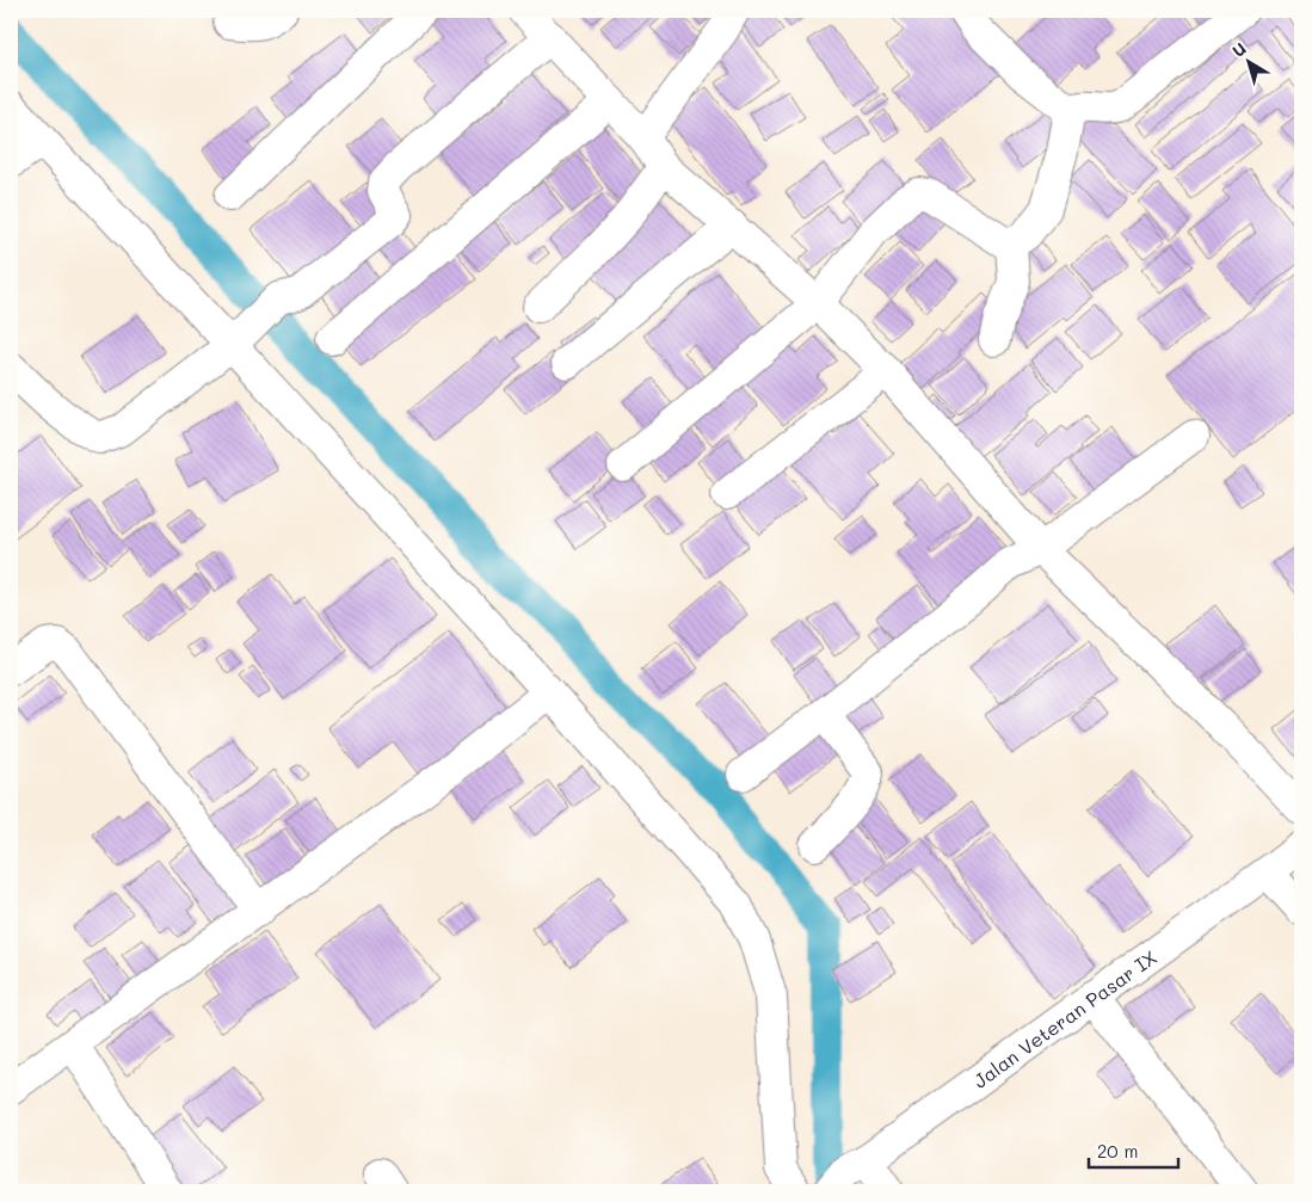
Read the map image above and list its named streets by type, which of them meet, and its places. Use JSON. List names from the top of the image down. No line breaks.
{"streets":{"street":["Jalan Veteran Pasar IX"]},"scale_bar":"20 m","north":"top left"}
